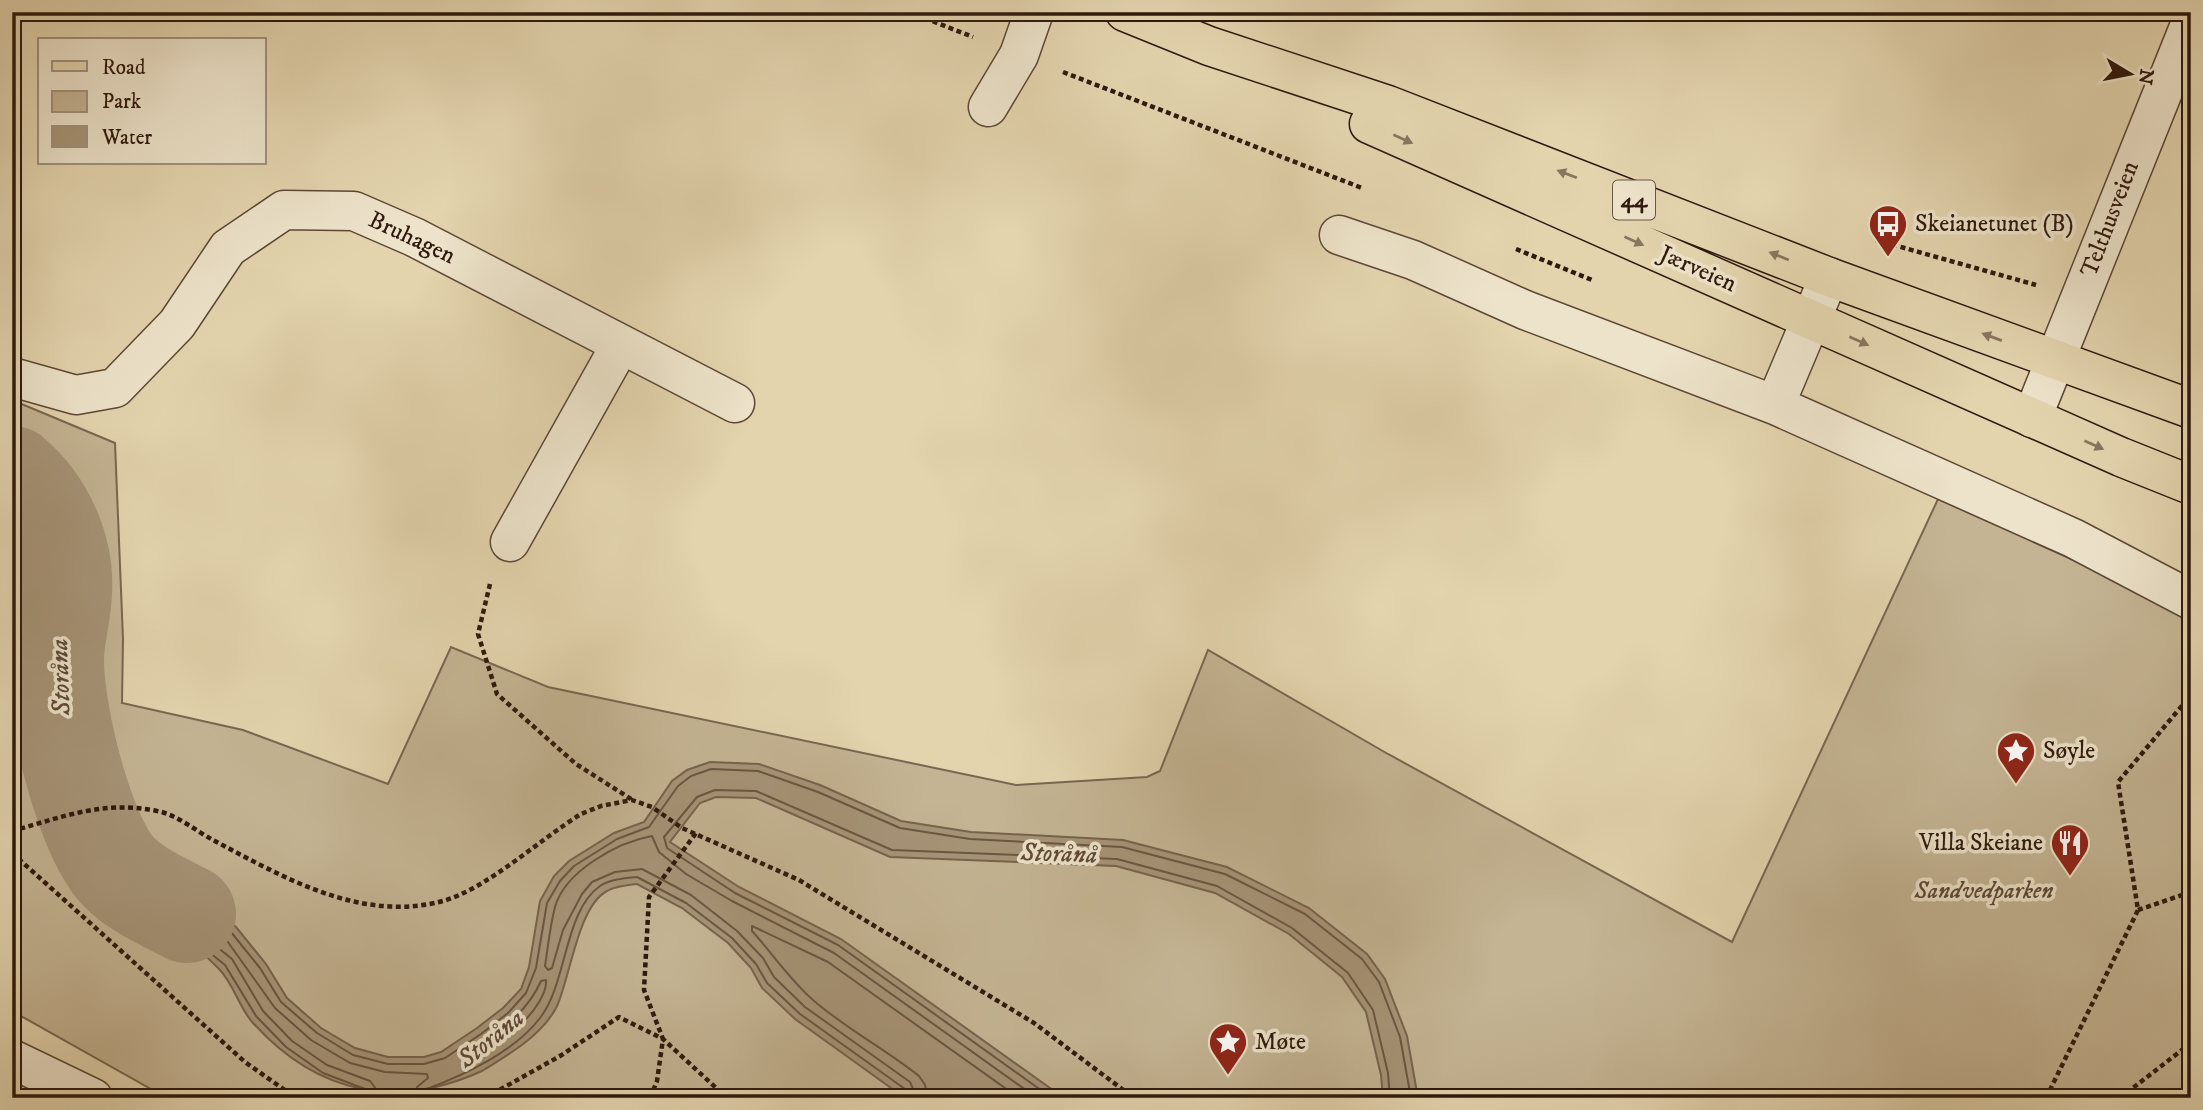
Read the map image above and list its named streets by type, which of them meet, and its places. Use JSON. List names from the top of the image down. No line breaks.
{"streets":{"main road":["44","Jærveien"],"street":["Telthusveien","Bruhagen"]},"crossings":[["Telthusveien","Jærveien"]],"water":["Storåna","Storånå"],"parks":["Sandvedparken"],"places":{"bus stop":["Skeianetunet (B)"],"place":["Søyle","Møte"],"restaurant":["Villa Skeiane"]},"legend":["Road","Park","Water"],"north":"right"}
